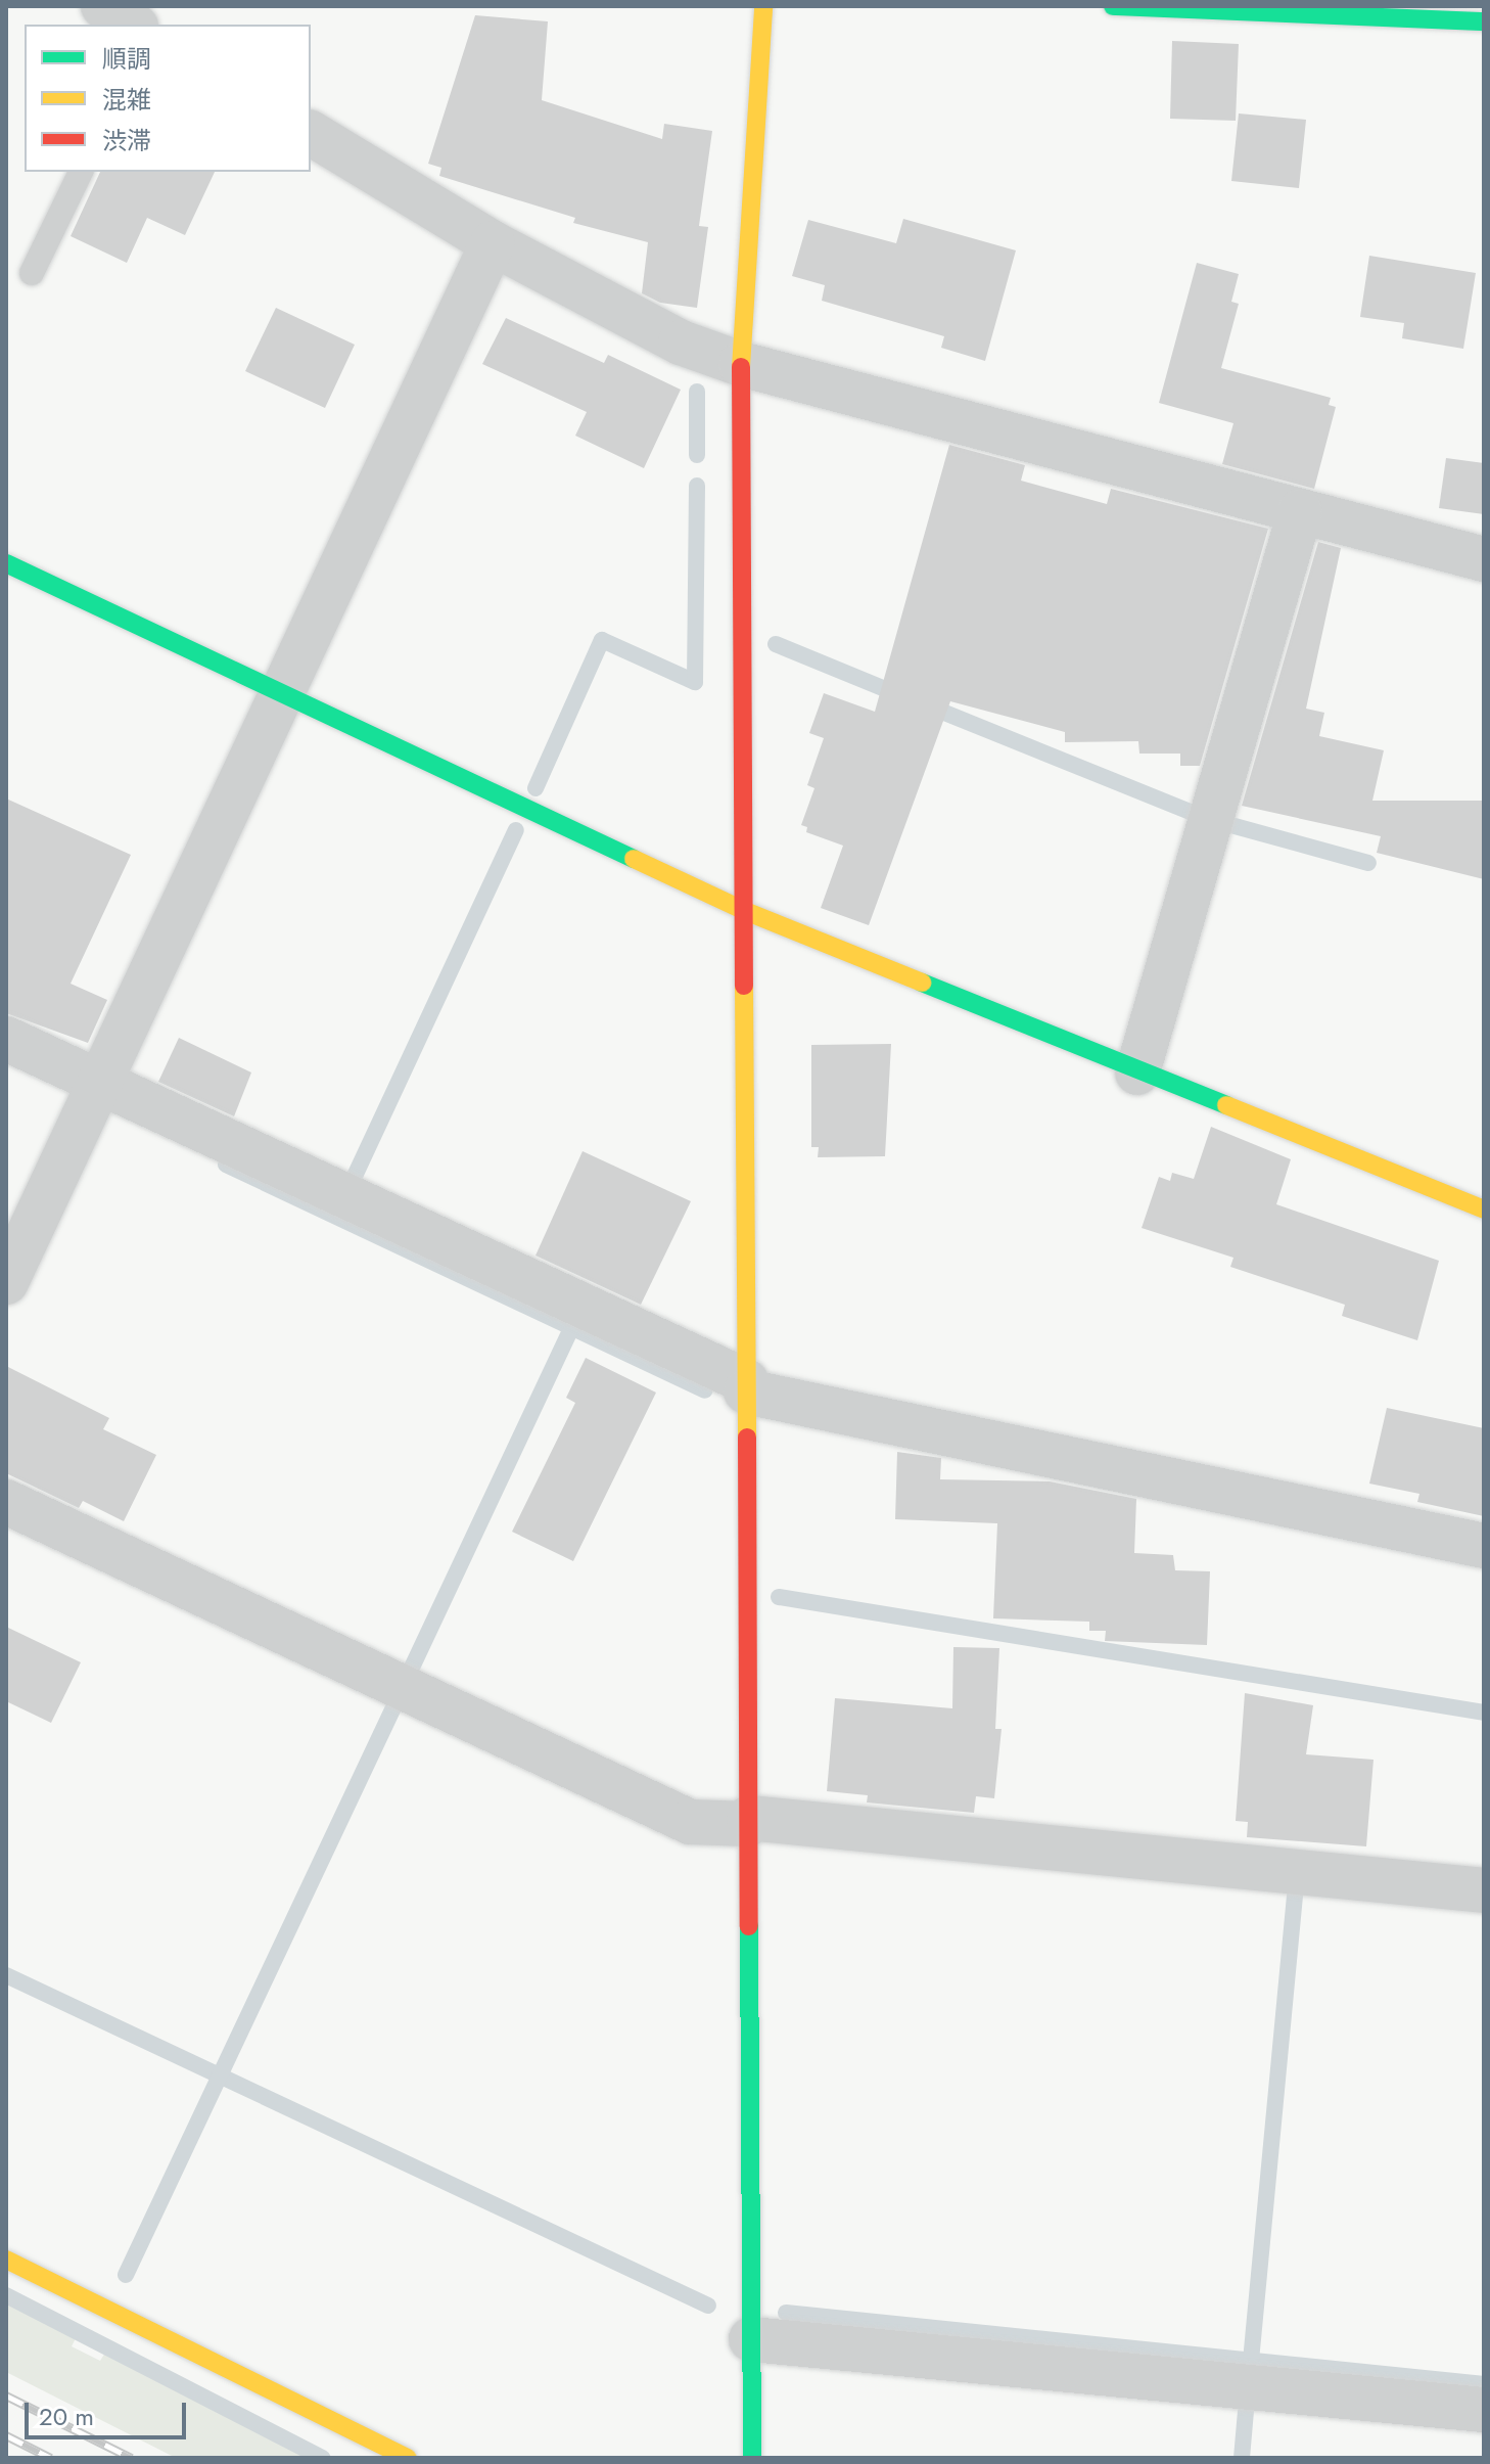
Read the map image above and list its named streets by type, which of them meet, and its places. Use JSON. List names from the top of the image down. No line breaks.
{"legend":["順調","混雑","渋滞"],"scale_bar":"20 m"}
